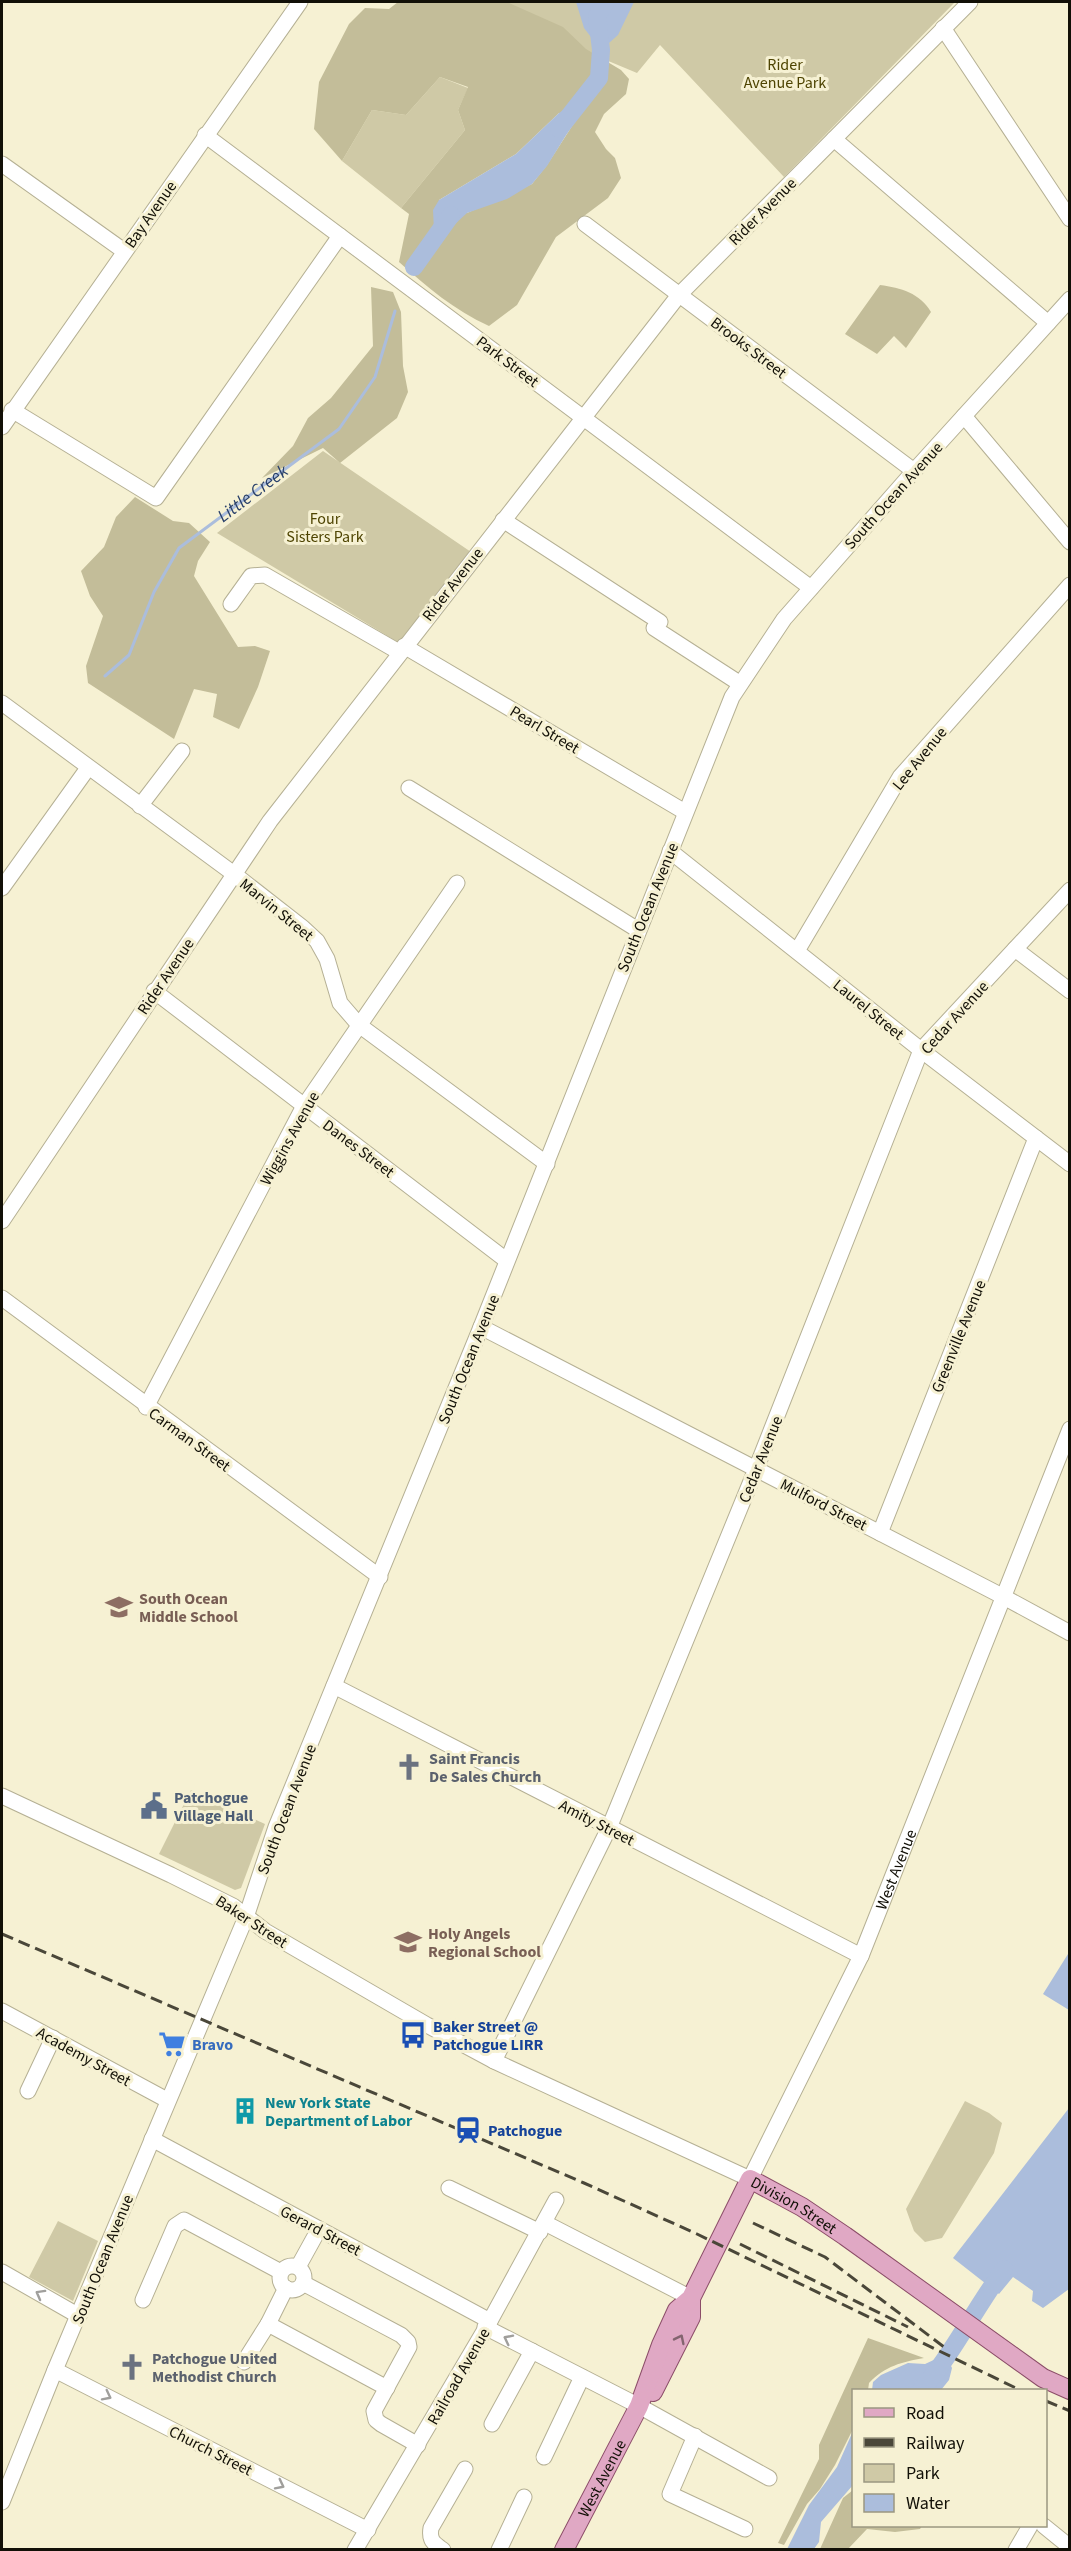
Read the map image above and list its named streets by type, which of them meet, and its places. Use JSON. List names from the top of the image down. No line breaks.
{"streets":{"main road":["West Avenue","Division Street"],"street":["Rider Avenue","Bay Avenue","Brooks Street","Park Street","South Ocean Avenue","Pearl Street","Lee Avenue","Marvin Street","Laurel Street","Cedar Avenue","Wiggins Avenue","Danes Street","Greenville Avenue","Carman Street","Mulford Street","Amity Street","Baker Street","Academy Street","Gerard Street","Railroad Avenue","Church Street"]},"crossings":[["Rider Avenue","Brooks Street"],["Rider Avenue","Park Street"],["Rider Avenue","Pearl Street"],["Rider Avenue","Marvin Street"],["Rider Avenue","Danes Street"],["Bay Avenue","Park Street"],["Brooks Street","South Ocean Avenue"],["Park Street","South Ocean Avenue"],["South Ocean Avenue","Pearl Street"],["South Ocean Avenue","Marvin Street"],["South Ocean Avenue","Laurel Street"],["South Ocean Avenue","Danes Street"],["South Ocean Avenue","Carman Street"],["South Ocean Avenue","Mulford Street"],["South Ocean Avenue","Amity Street"],["South Ocean Avenue","Baker Street"],["South Ocean Avenue","Academy Street"],["South Ocean Avenue","Gerard Street"],["South Ocean Avenue","Church Street"],["Lee Avenue","Laurel Street"],["Marvin Street","Wiggins Avenue"],["Laurel Street","Cedar Avenue"],["Laurel Street","Greenville Avenue"],["Cedar Avenue","Mulford Street"],["Cedar Avenue","Amity Street"],["Cedar Avenue","Baker Street"],["Cedar Avenue","Division Street"],["Wiggins Avenue","Danes Street"],["Wiggins Avenue","Carman Street"],["Greenville Avenue","Mulford Street"],["Mulford Street","West Avenue"],["Amity Street","West Avenue"],["West Avenue","Division Street"],["West Avenue","Gerard Street"],["Baker Street","Division Street"],["Gerard Street","Railroad Avenue"],["Railroad Avenue","Church Street"]],"one_way":["Church Street"],"water":["Little Creek"],"parks":["Rider Avenue Park","Four Sisters Park"],"places":{"school or university":["South Ocean Middle School","Holy Angels Regional School"],"church":["Saint Francis De Sales Church","Patchogue United Methodist Church"],"public building":["Patchogue Village Hall"],"bus stop":["Baker Street @ Patchogue LIRR"],"supermarket":["Bravo"],"building":["New York State Department of Labor"],"station":["Patchogue"]},"legend":["Road","Railway","Park","Water"]}
